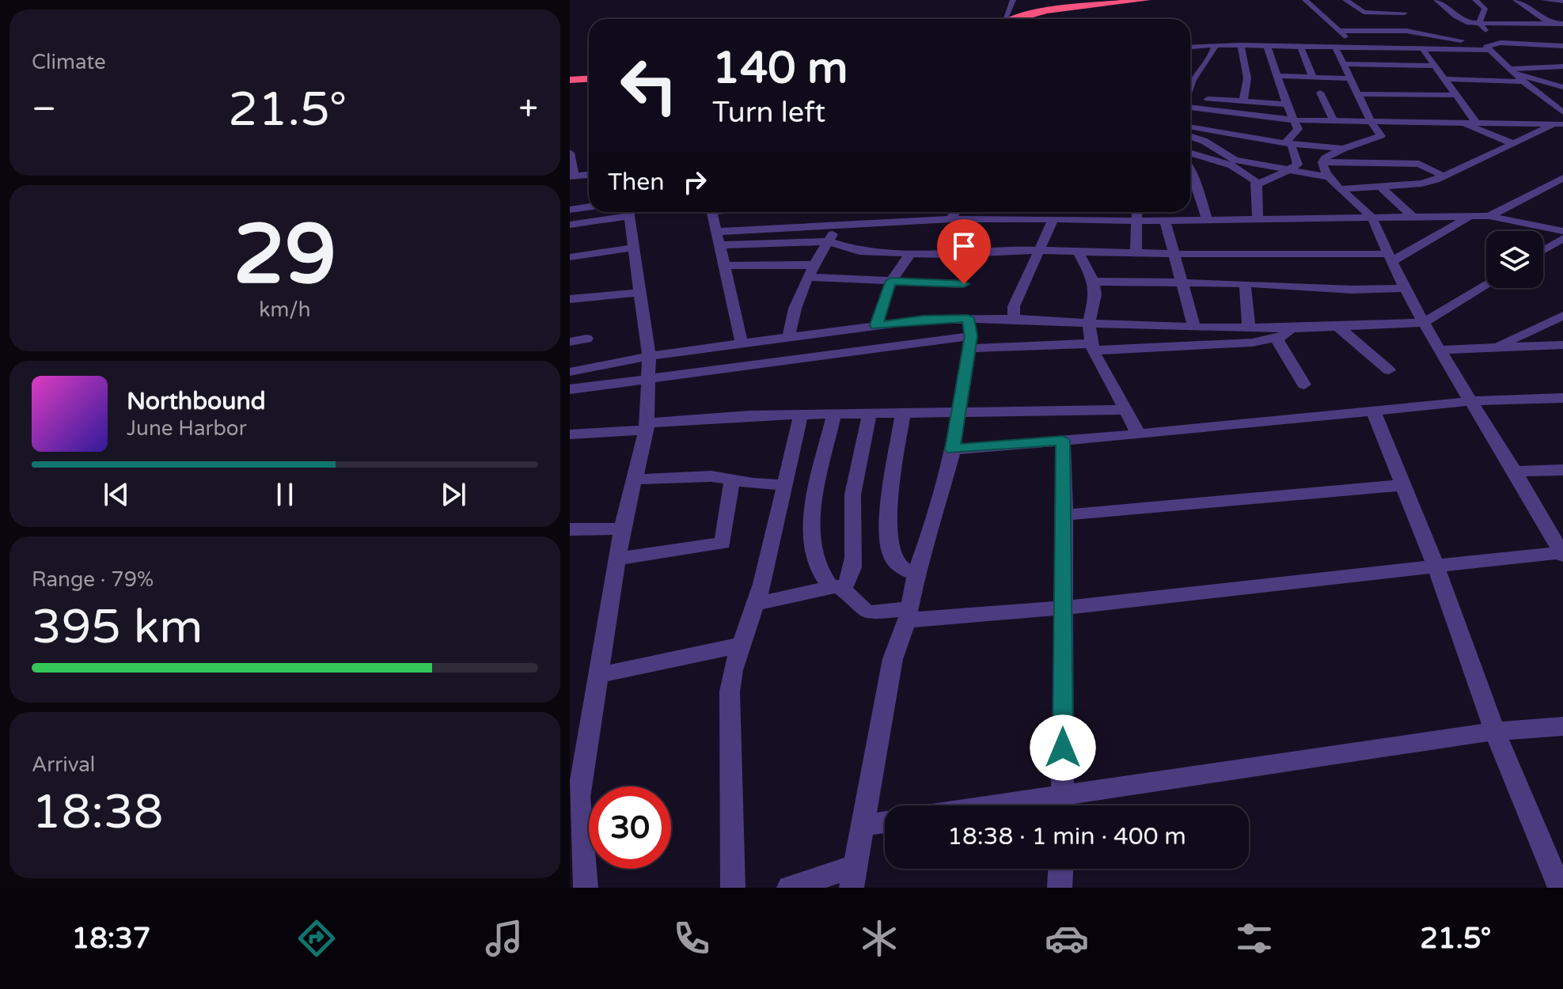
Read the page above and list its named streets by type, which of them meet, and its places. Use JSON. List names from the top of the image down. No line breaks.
{"page":{"tile":["Climate",["29","km/h"],["Range · 79%","395 km"],["Arrival","18:38"]],"turn":["140 m","Turn left"],"heat":["−","21.5°","+"],"then":"Then","song":["Northbound","June Harbor"],"limit":"30","trip":"18:38 · 1 min · 400 m","tabs":["18:37","21.5°"]}}
